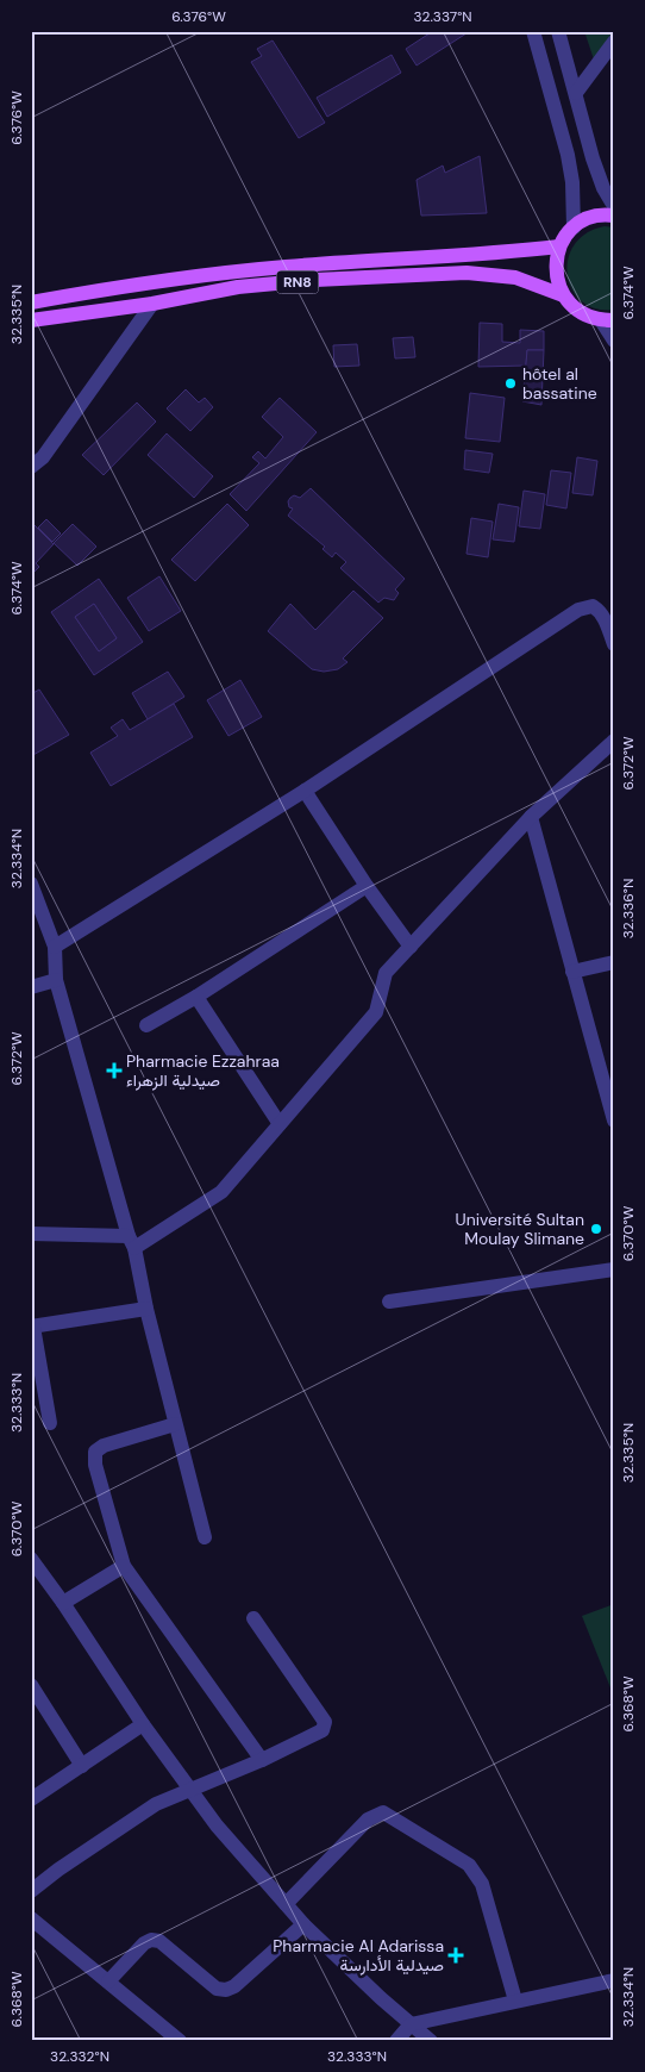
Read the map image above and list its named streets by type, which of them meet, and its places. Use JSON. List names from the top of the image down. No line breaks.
{"streets":{"main road":["RN8"]},"places":{"other":["hôtel al bassatine","Université Sultan Moulay Slimane"],"health":["Pharmacie Ezzahraa صيدلية الزهراء","Pharmacie Al Adarissa صيدلية الأدارسة"]},"coordinates":["6.376°W","32.337°N","6.374°W","32.335°N","6.372°W","32.334°N","32.336°N","6.370°W","32.333°N","6.368°W","32.332°N"]}
